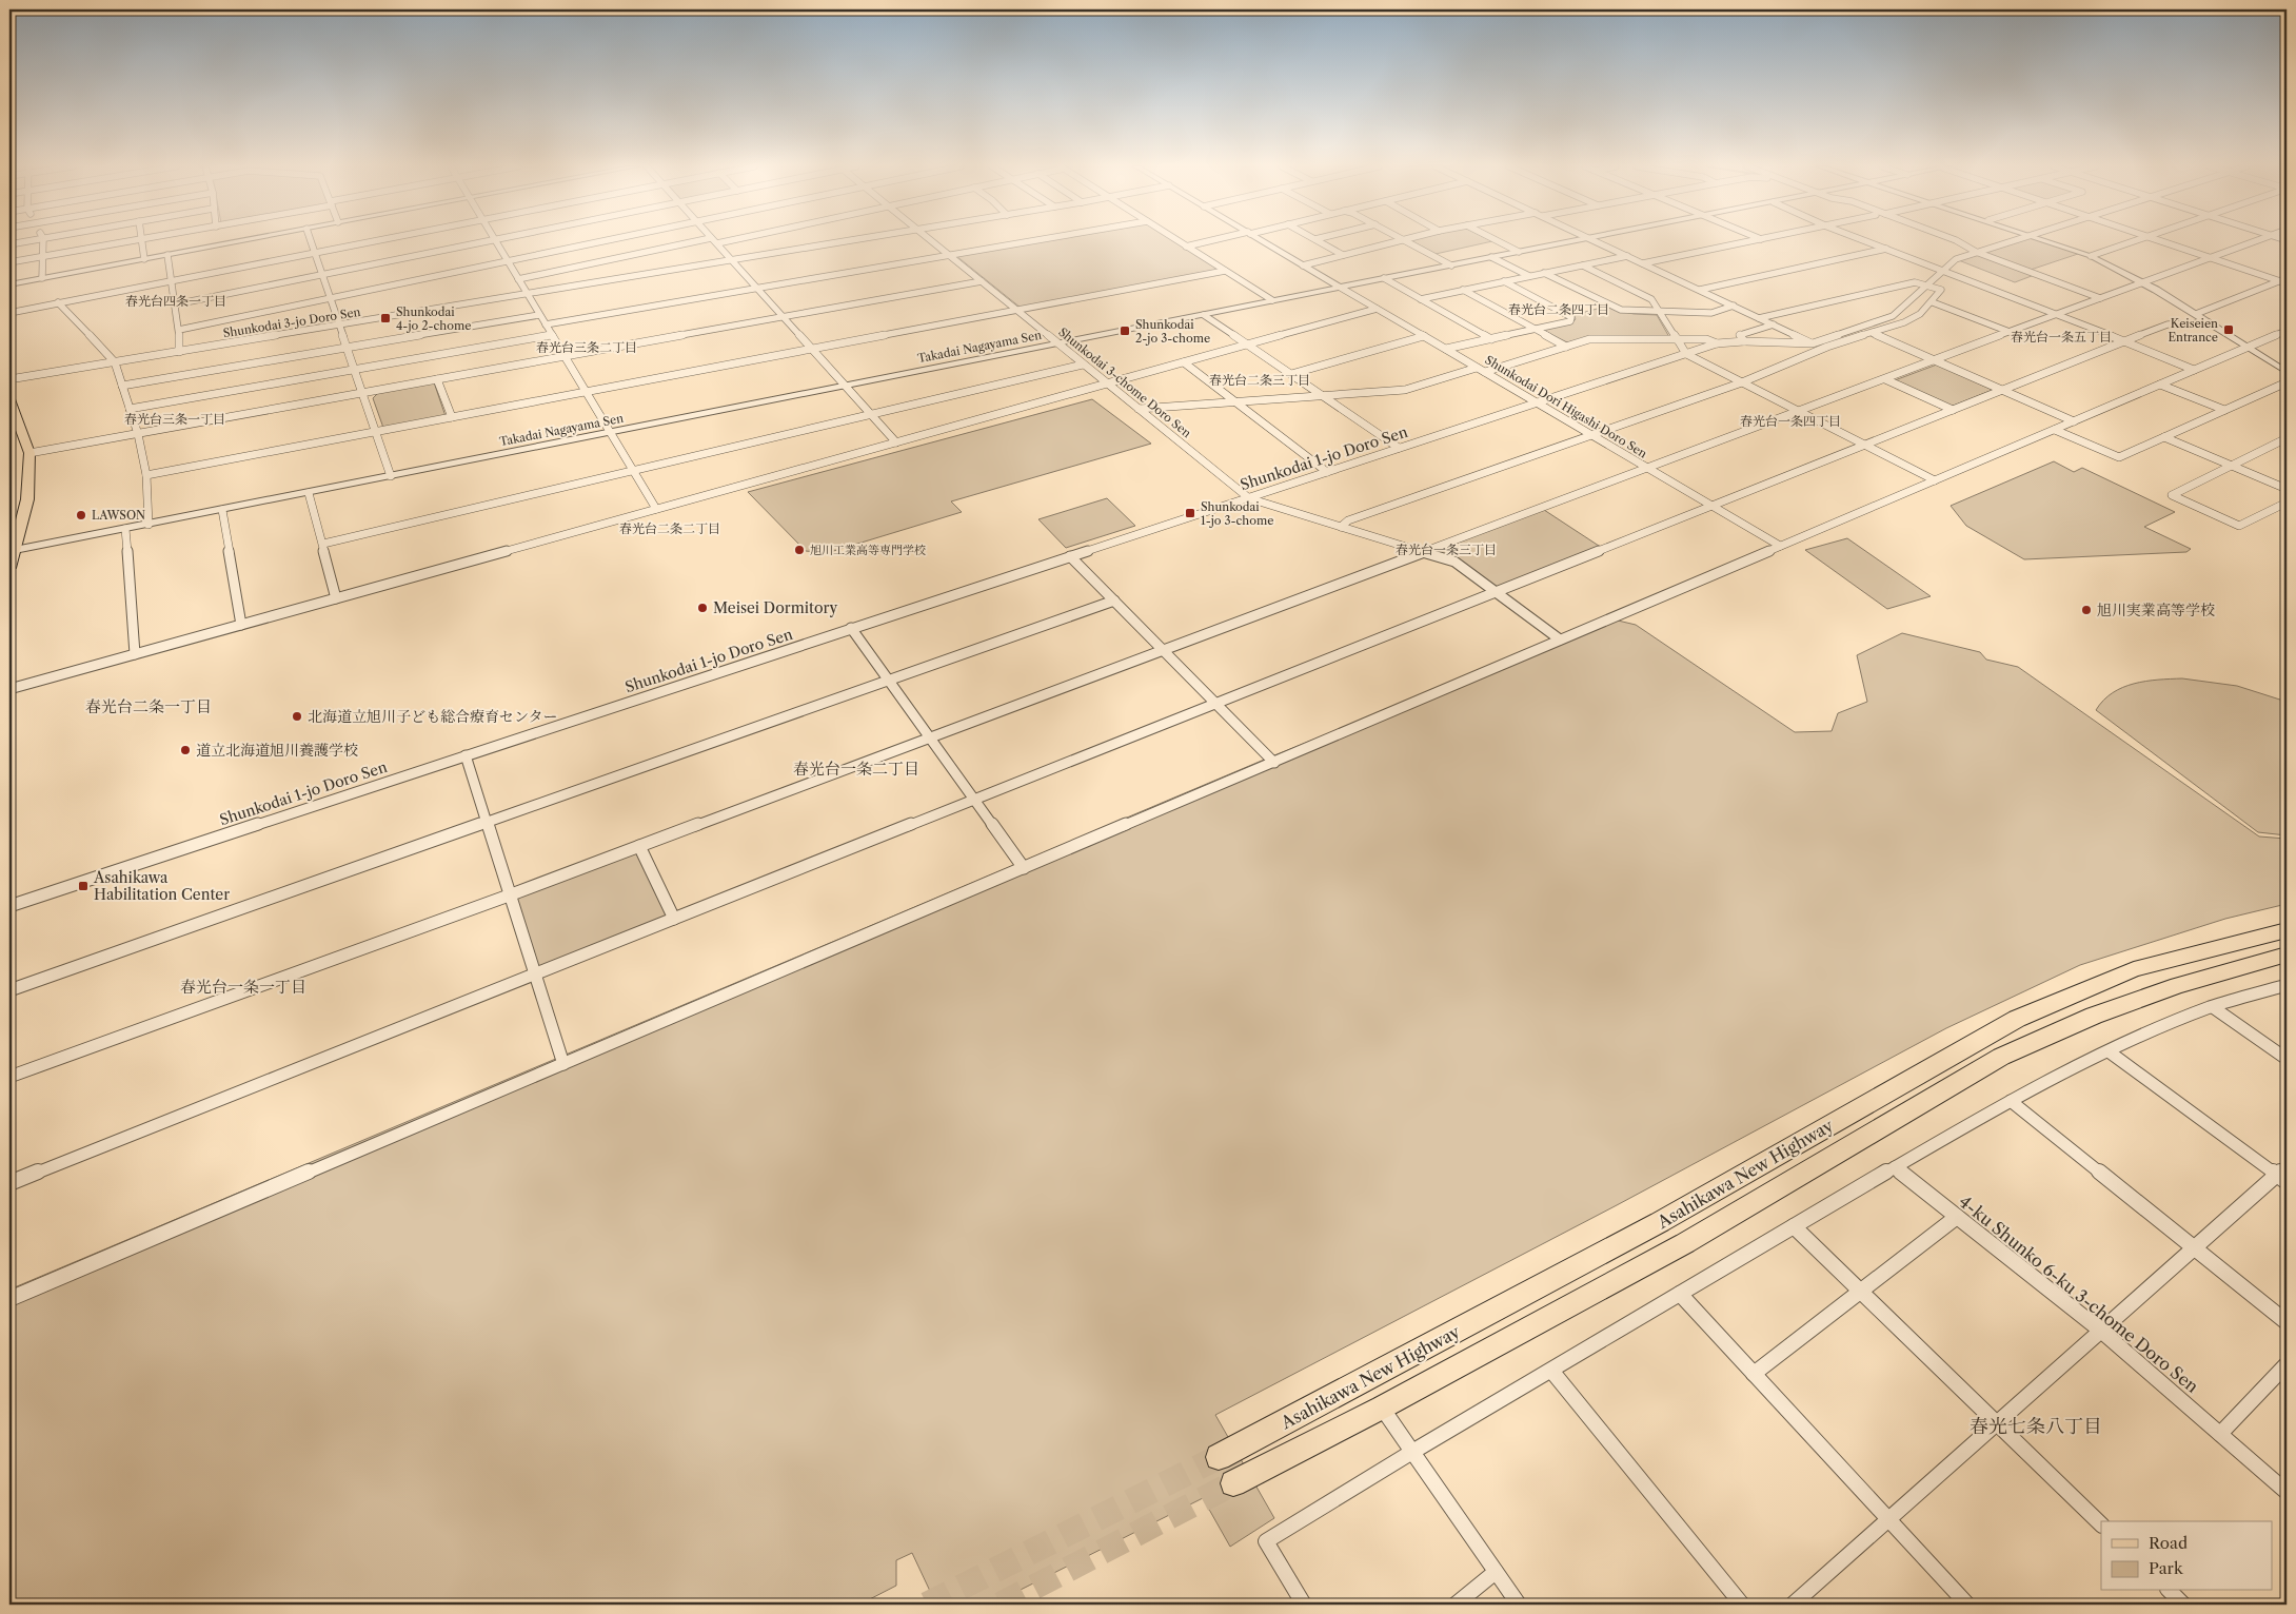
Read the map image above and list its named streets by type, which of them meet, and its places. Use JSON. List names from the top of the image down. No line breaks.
{"streets":{"highway":["Asahikawa New Highway"],"street":["Shunkodai 3-jo Doro Sen","Takadai Nagayama Sen","Shunkodai 3-chome Doro Sen","Shunkodai Dori Higashi Doro Sen","Shunkodai 1-jo Doro Sen","4-ku Shunko 6-ku 3-chome Doro Sen"]},"crossings":[["Takadai Nagayama Sen","Shunkodai 3-chome Doro Sen"],["Takadai Nagayama Sen","Shunkodai Dori Higashi Doro Sen"],["Shunkodai 3-chome Doro Sen","Shunkodai 1-jo Doro Sen"],["Shunkodai Dori Higashi Doro Sen","Shunkodai 1-jo Doro Sen"]],"districts":["春光台四条一丁目","春光台二条四丁目","春光台一条五丁目","春光台三条二丁目","春光台二条三丁目","春光台三条一丁目","春光台一条四丁目","春光台二条二丁目","春光台一条三丁目","春光台二条一丁目","春光台一条二丁目","春光台一条一丁目","春光七条八丁目"],"places":{"transit":["Shunkodai 4-jo 2-chome","Keiseien Entrance","Shunkodai 2-jo 3-chome","Shunkodai 1-jo 3-chome","Asahikawa Habilitation Center"],"other":["LAWSON","旭川工業高等専門学校","Meisei Dormitory","旭川実業高等学校","北海道立旭川子ども総合療育センター","道立北海道旭川養護学校"]},"legend":["Road","Park"]}
